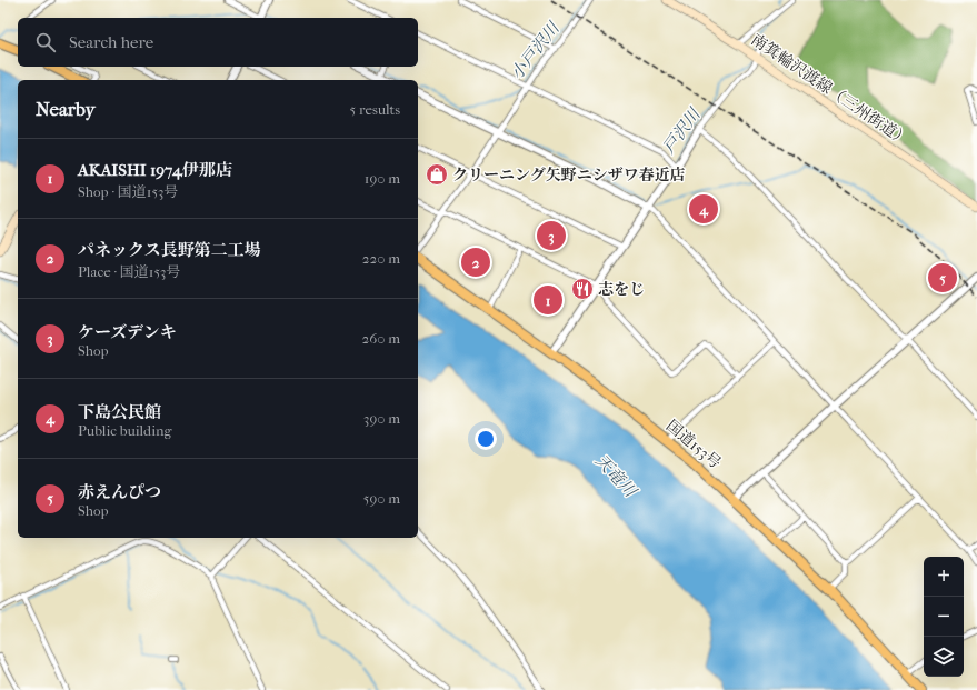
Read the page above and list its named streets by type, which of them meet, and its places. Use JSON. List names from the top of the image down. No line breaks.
{"streets":{"highway":["国道153号"],"main road":["南箕輪沢渡線（三州街道）"]},"water":["小戸沢川","戸沢川","天竜川"],"places":{"shop":["クリーニング矢野ニシザワ春近店"],"restaurant":["志をじ"]},"page":{"search":"Search here","heading":["Nearby","5 results"],"list":[{"mark":"1","name":"AKAISHI 1974伊那店","note":"Shop · 国道153号","value":"190 m"},{"mark":"2","name":"パネックス長野第二工場","note":"Place · 国道153号","value":"220 m"},{"mark":"3","name":"ケーズデンキ","note":"Shop","value":"260 m"},{"mark":"4","name":"下島公民館","note":"Public building","value":"390 m"},{"mark":"5","name":"赤えんぴつ","note":"Shop","value":"590 m"}],"pins":["4","3","2","5","1"],"map_buttons":["+","−"]}}
